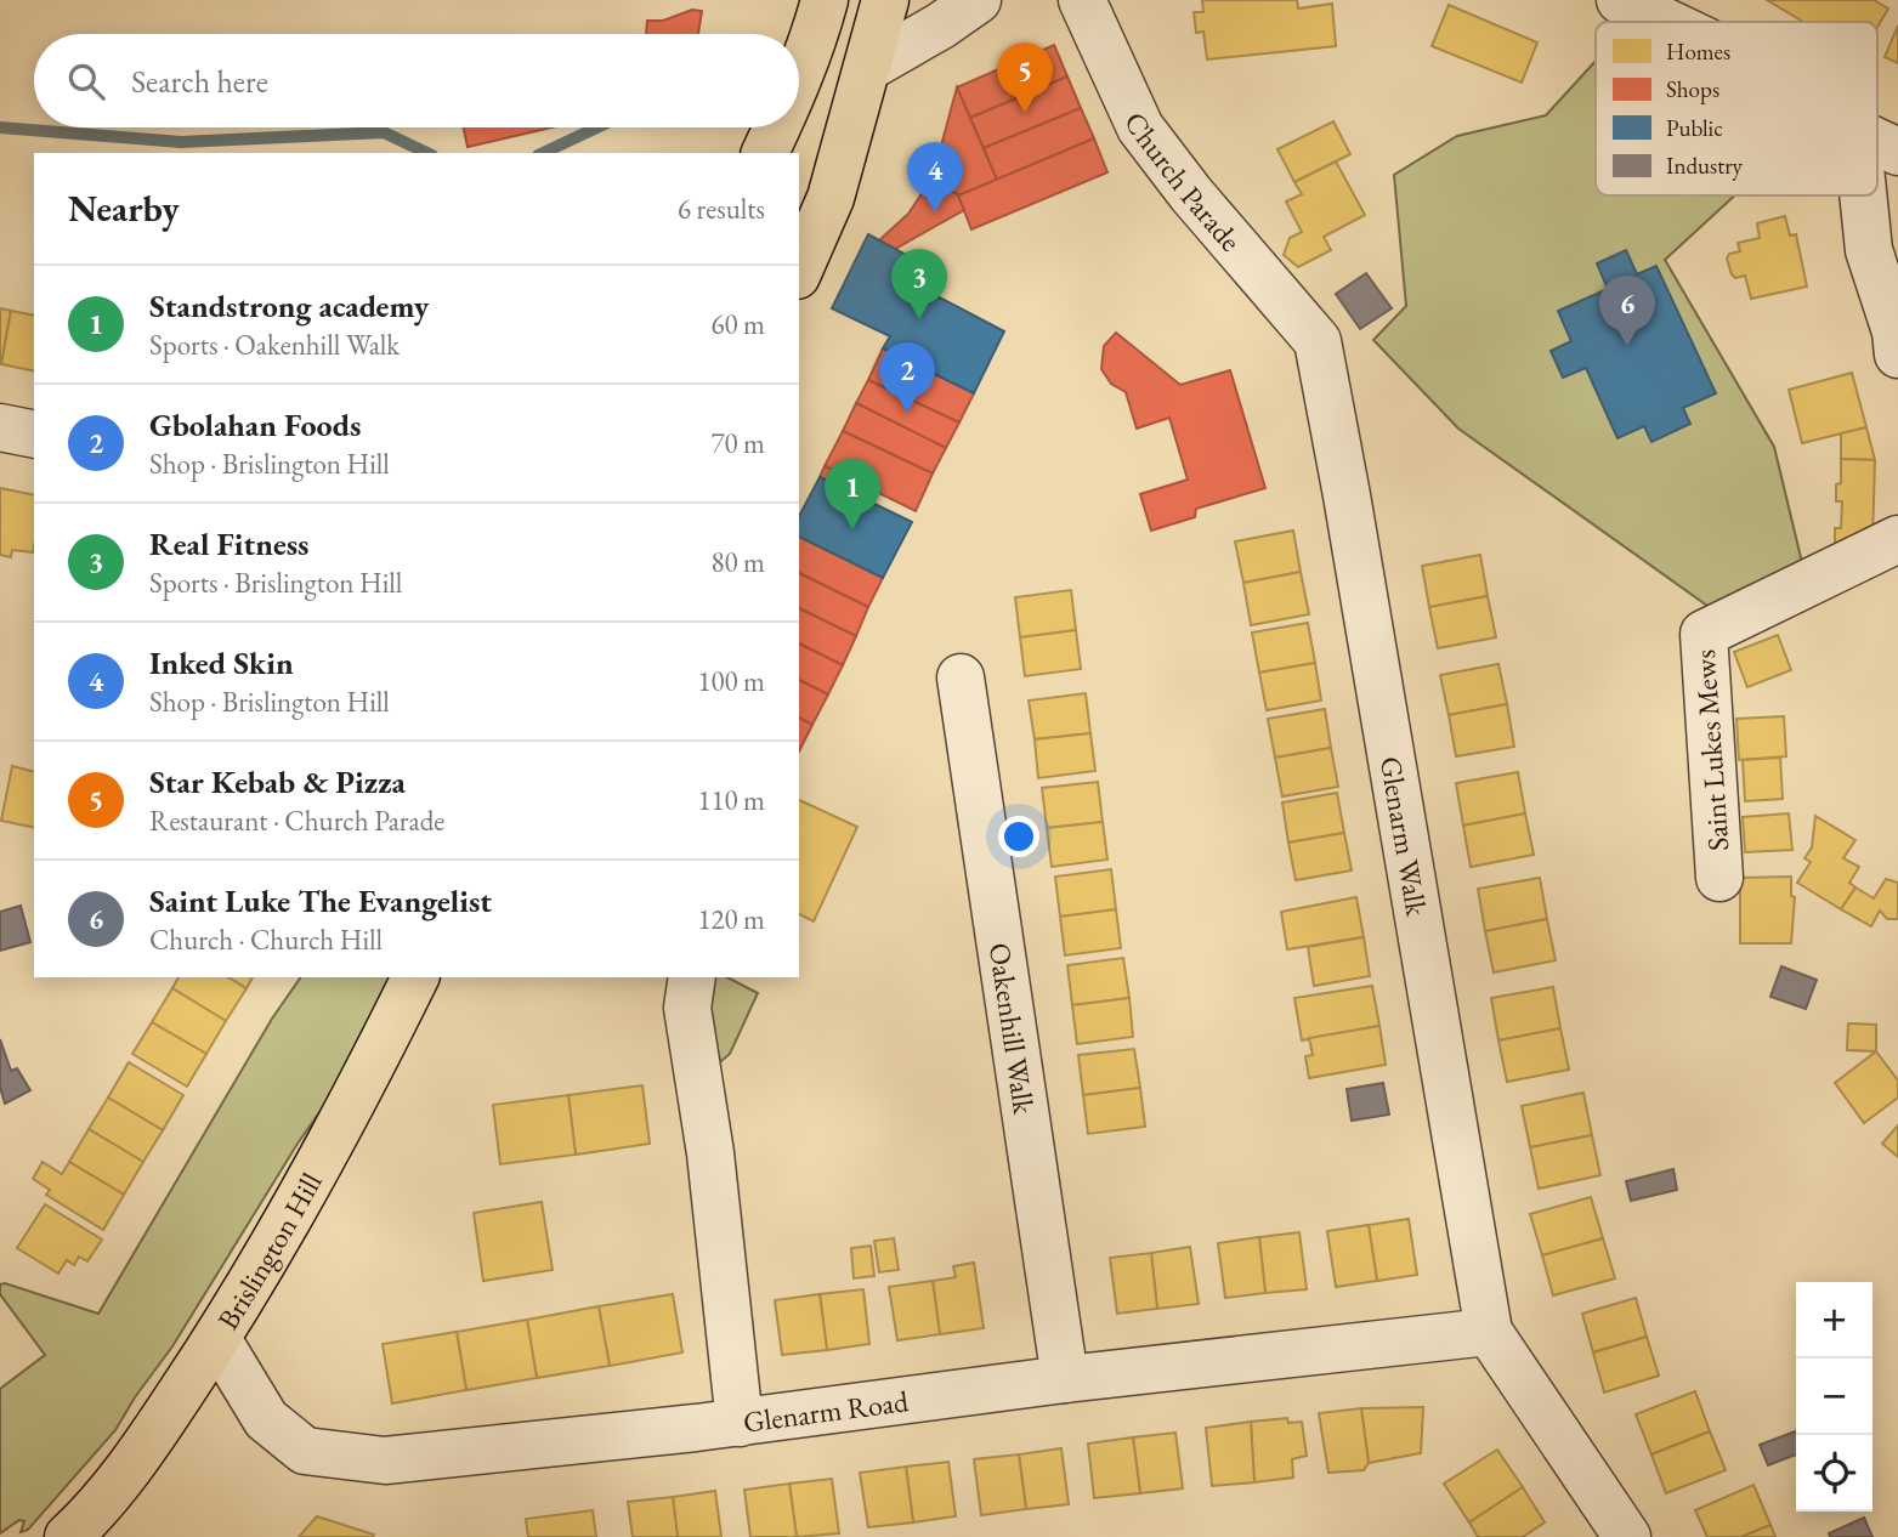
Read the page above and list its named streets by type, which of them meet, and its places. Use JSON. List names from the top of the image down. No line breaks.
{"streets":{"highway":["Brislington Hill"],"street":["Church Parade","Saint Lukes Mews","Glenarm Walk","Oakenhill Walk","Glenarm Road"]},"crossings":[["Church Parade","Glenarm Walk"],["Glenarm Walk","Glenarm Road"],["Oakenhill Walk","Glenarm Road"],["Brislington Hill","Glenarm Road"]],"legend":["Homes","Shops","Public","Industry"],"page":{"search":"Search here","pins":["5","4","3","6","2","1"],"heading":["Nearby","6 results"],"list":[{"mark":"1","name":"Standstrong academy","note":"Sports · Oakenhill Walk","value":"60 m"},{"mark":"2","name":"Gbolahan Foods","note":"Shop · Brislington Hill","value":"70 m"},{"mark":"3","name":"Real Fitness","note":"Sports · Brislington Hill","value":"80 m"},{"mark":"4","name":"Inked Skin","note":"Shop · Brislington Hill","value":"100 m"},{"mark":"5","name":"Star Kebab & Pizza","note":"Restaurant · Church Parade","value":"110 m"},{"mark":"6","name":"Saint Luke The Evangelist","note":"Church · Church Hill","value":"120 m"}],"map_buttons":["+","−"]}}
